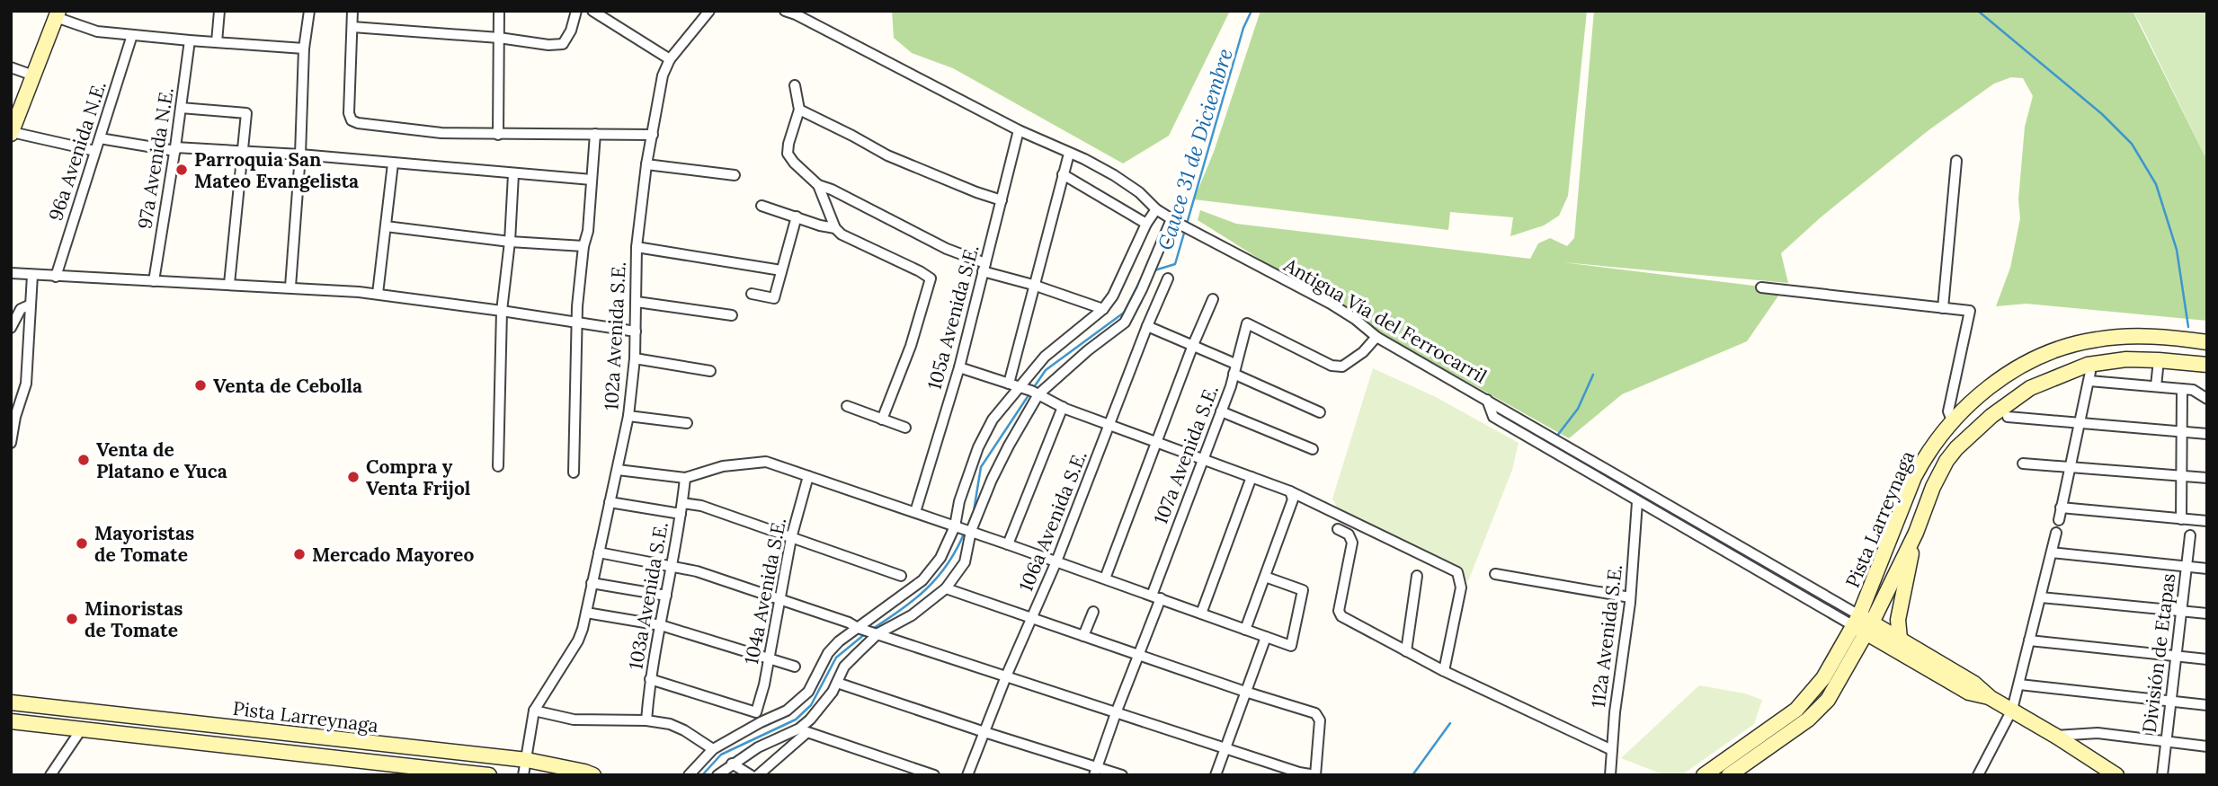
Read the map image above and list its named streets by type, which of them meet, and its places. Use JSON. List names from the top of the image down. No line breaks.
{"streets":{"main road":["Pista Larreynaga"],"street":["96a Avenida N.E.","97a Avenida N.E.","105a Avenida S.E.","Antigua Vía del Ferrocarril","102a Avenida S.E.","107a Avenida S.E.","106a Avenida S.E.","104a Avenida S.E.","103a Avenida S.E.","112a Avenida S.E.","División de Etapas"]},"crossings":[["105a Avenida S.E.","Antigua Vía del Ferrocarril"],["Antigua Vía del Ferrocarril","107a Avenida S.E."],["Antigua Vía del Ferrocarril","Pista Larreynaga"],["102a Avenida S.E.","Pista Larreynaga"],["104a Avenida S.E.","103a Avenida S.E."]],"water":["Cauce 31 de Diciembre"],"places":["Parroquia San Mateo Evangelista","Venta de Cebolla","Venta de Platano e Yuca","Compra y Venta Frijol","Mayoristas de Tomate","Mercado Mayoreo","Minoristas de Tomate"]}
